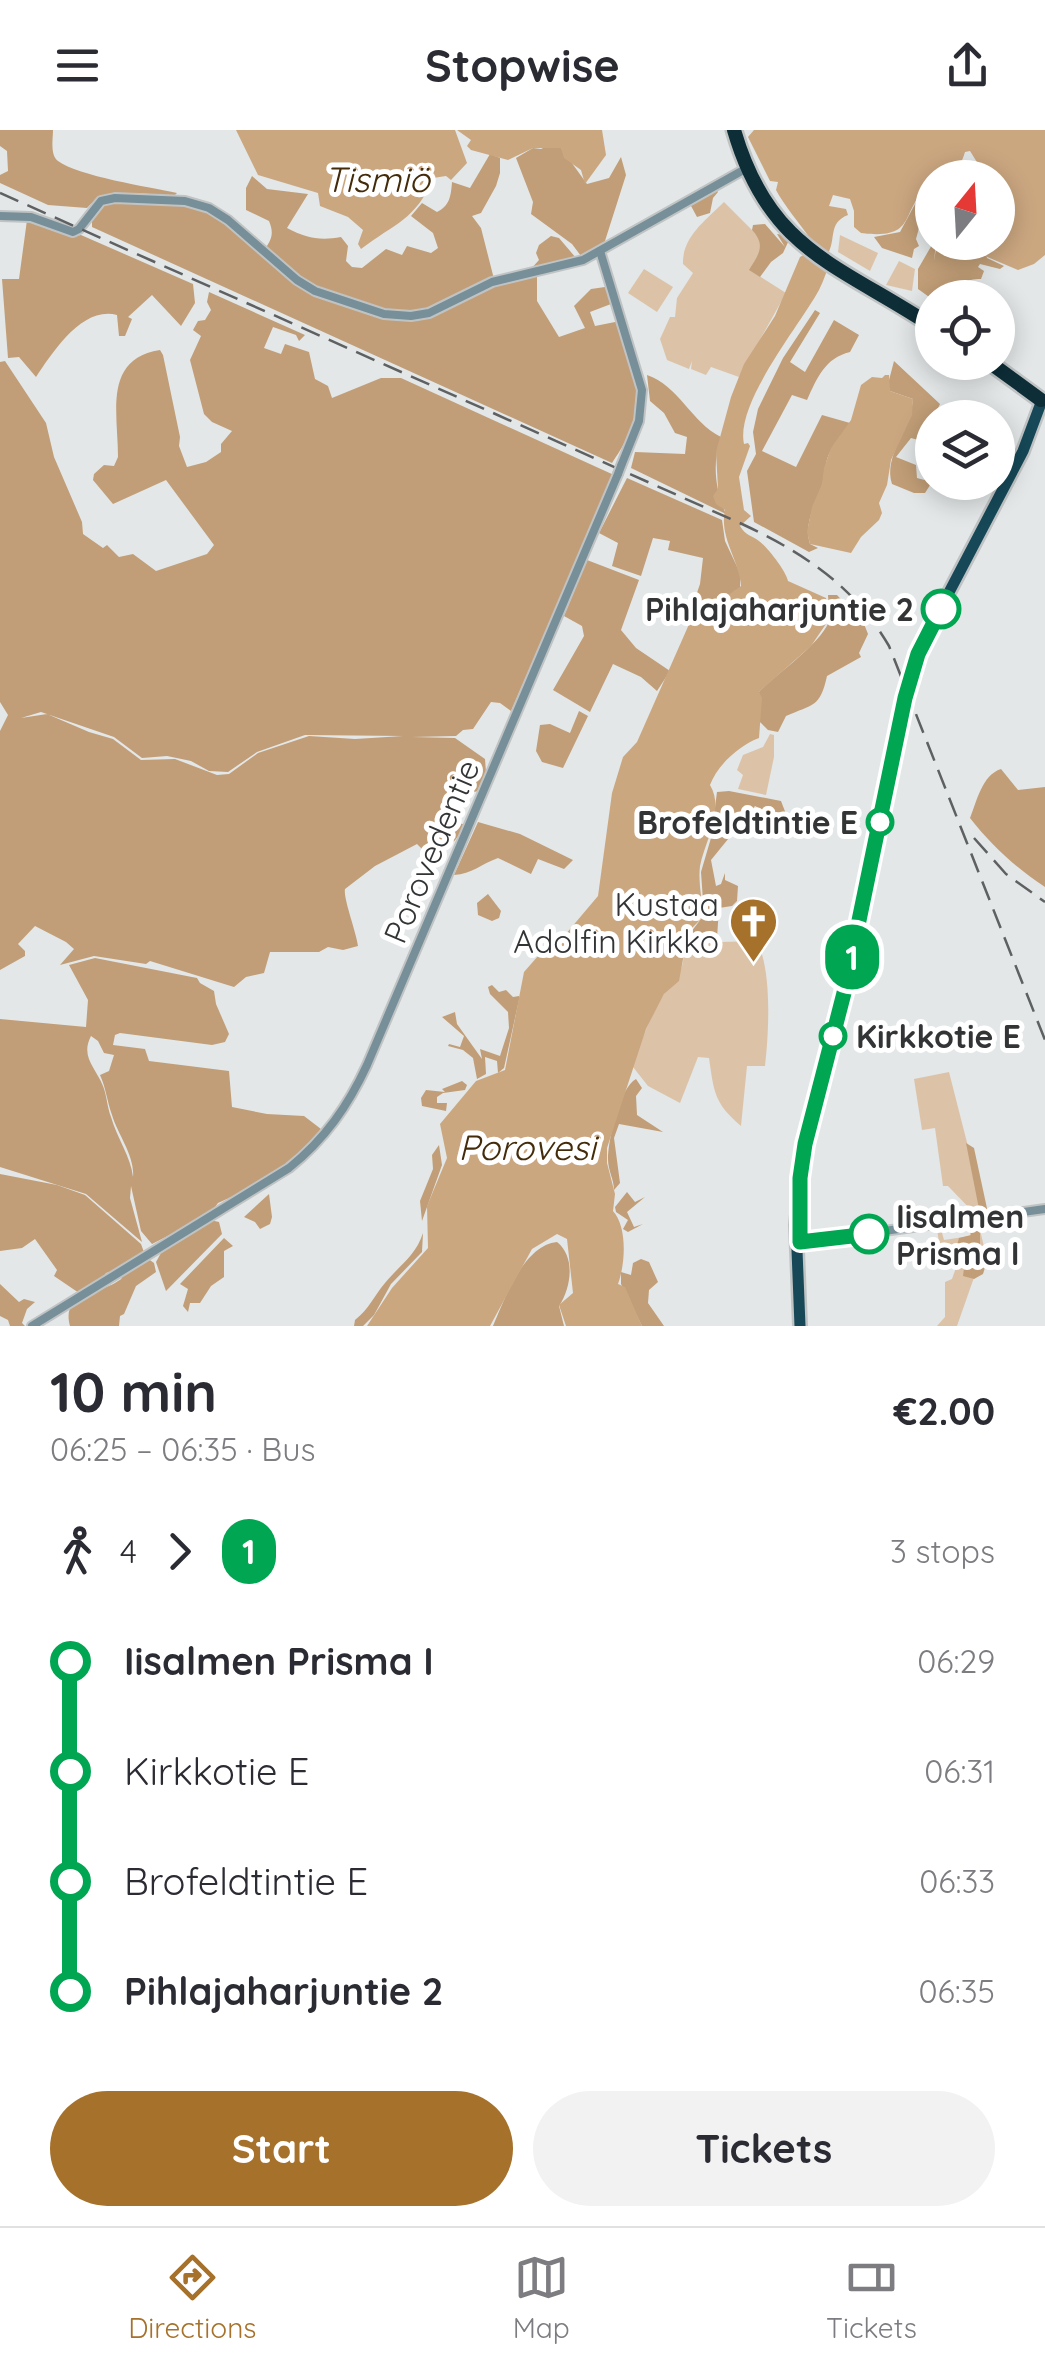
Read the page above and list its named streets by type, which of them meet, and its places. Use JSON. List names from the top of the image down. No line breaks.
{"streets":{"street":["Porovedentie"]},"water":["Tismiö","Porovesi"],"places":{"other":["Pihlajaharjuntie 2","Brofeldtintie E","Kirkkotie E","Iisalmen Prisma I"],"church":["Kustaa Adolfin Kirkko"]},"lines":["bus line 1"],"north":"top","page":{"header":"Stopwise","on_map":"1","heading":["10 min","06:25 – 06:35 · Bus","€2.00"],"legs":["4","1","3 stops"],"list":[{"name":"Iisalmen Prisma I","value":"06:29"},{"name":"Kirkkotie E","value":"06:31"},{"name":"Brofeldtintie E","value":"06:33"},{"name":"Pihlajaharjuntie 2","value":"06:35"}],"buttons":["Start","Tickets"],"tabs":["Directions","Map","Tickets"]}}
